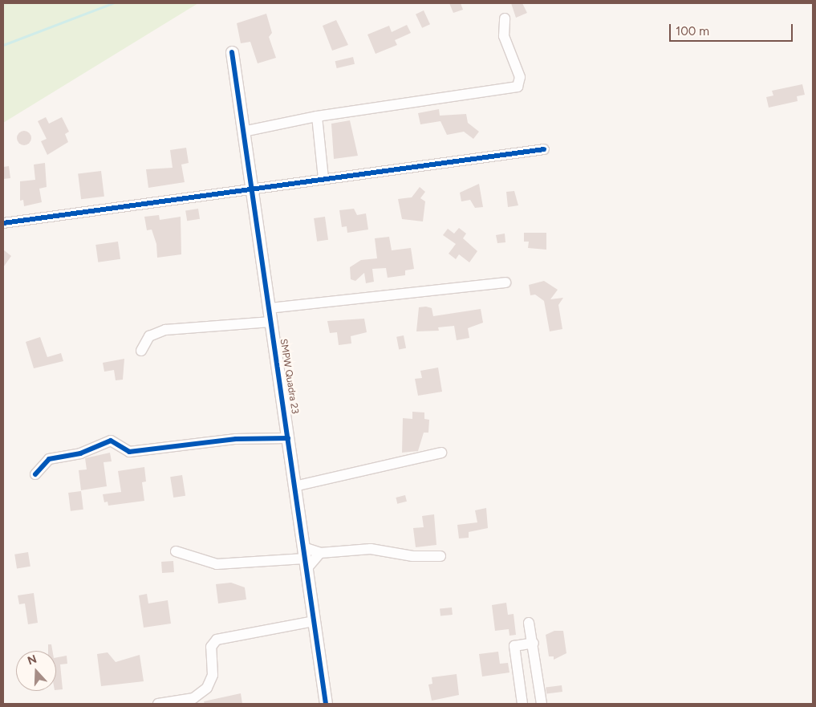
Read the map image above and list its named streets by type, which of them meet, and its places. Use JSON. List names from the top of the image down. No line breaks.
{"streets":{"street":["SMPW Quadra 23"]},"scale_bar":"100 m","north":"top"}
